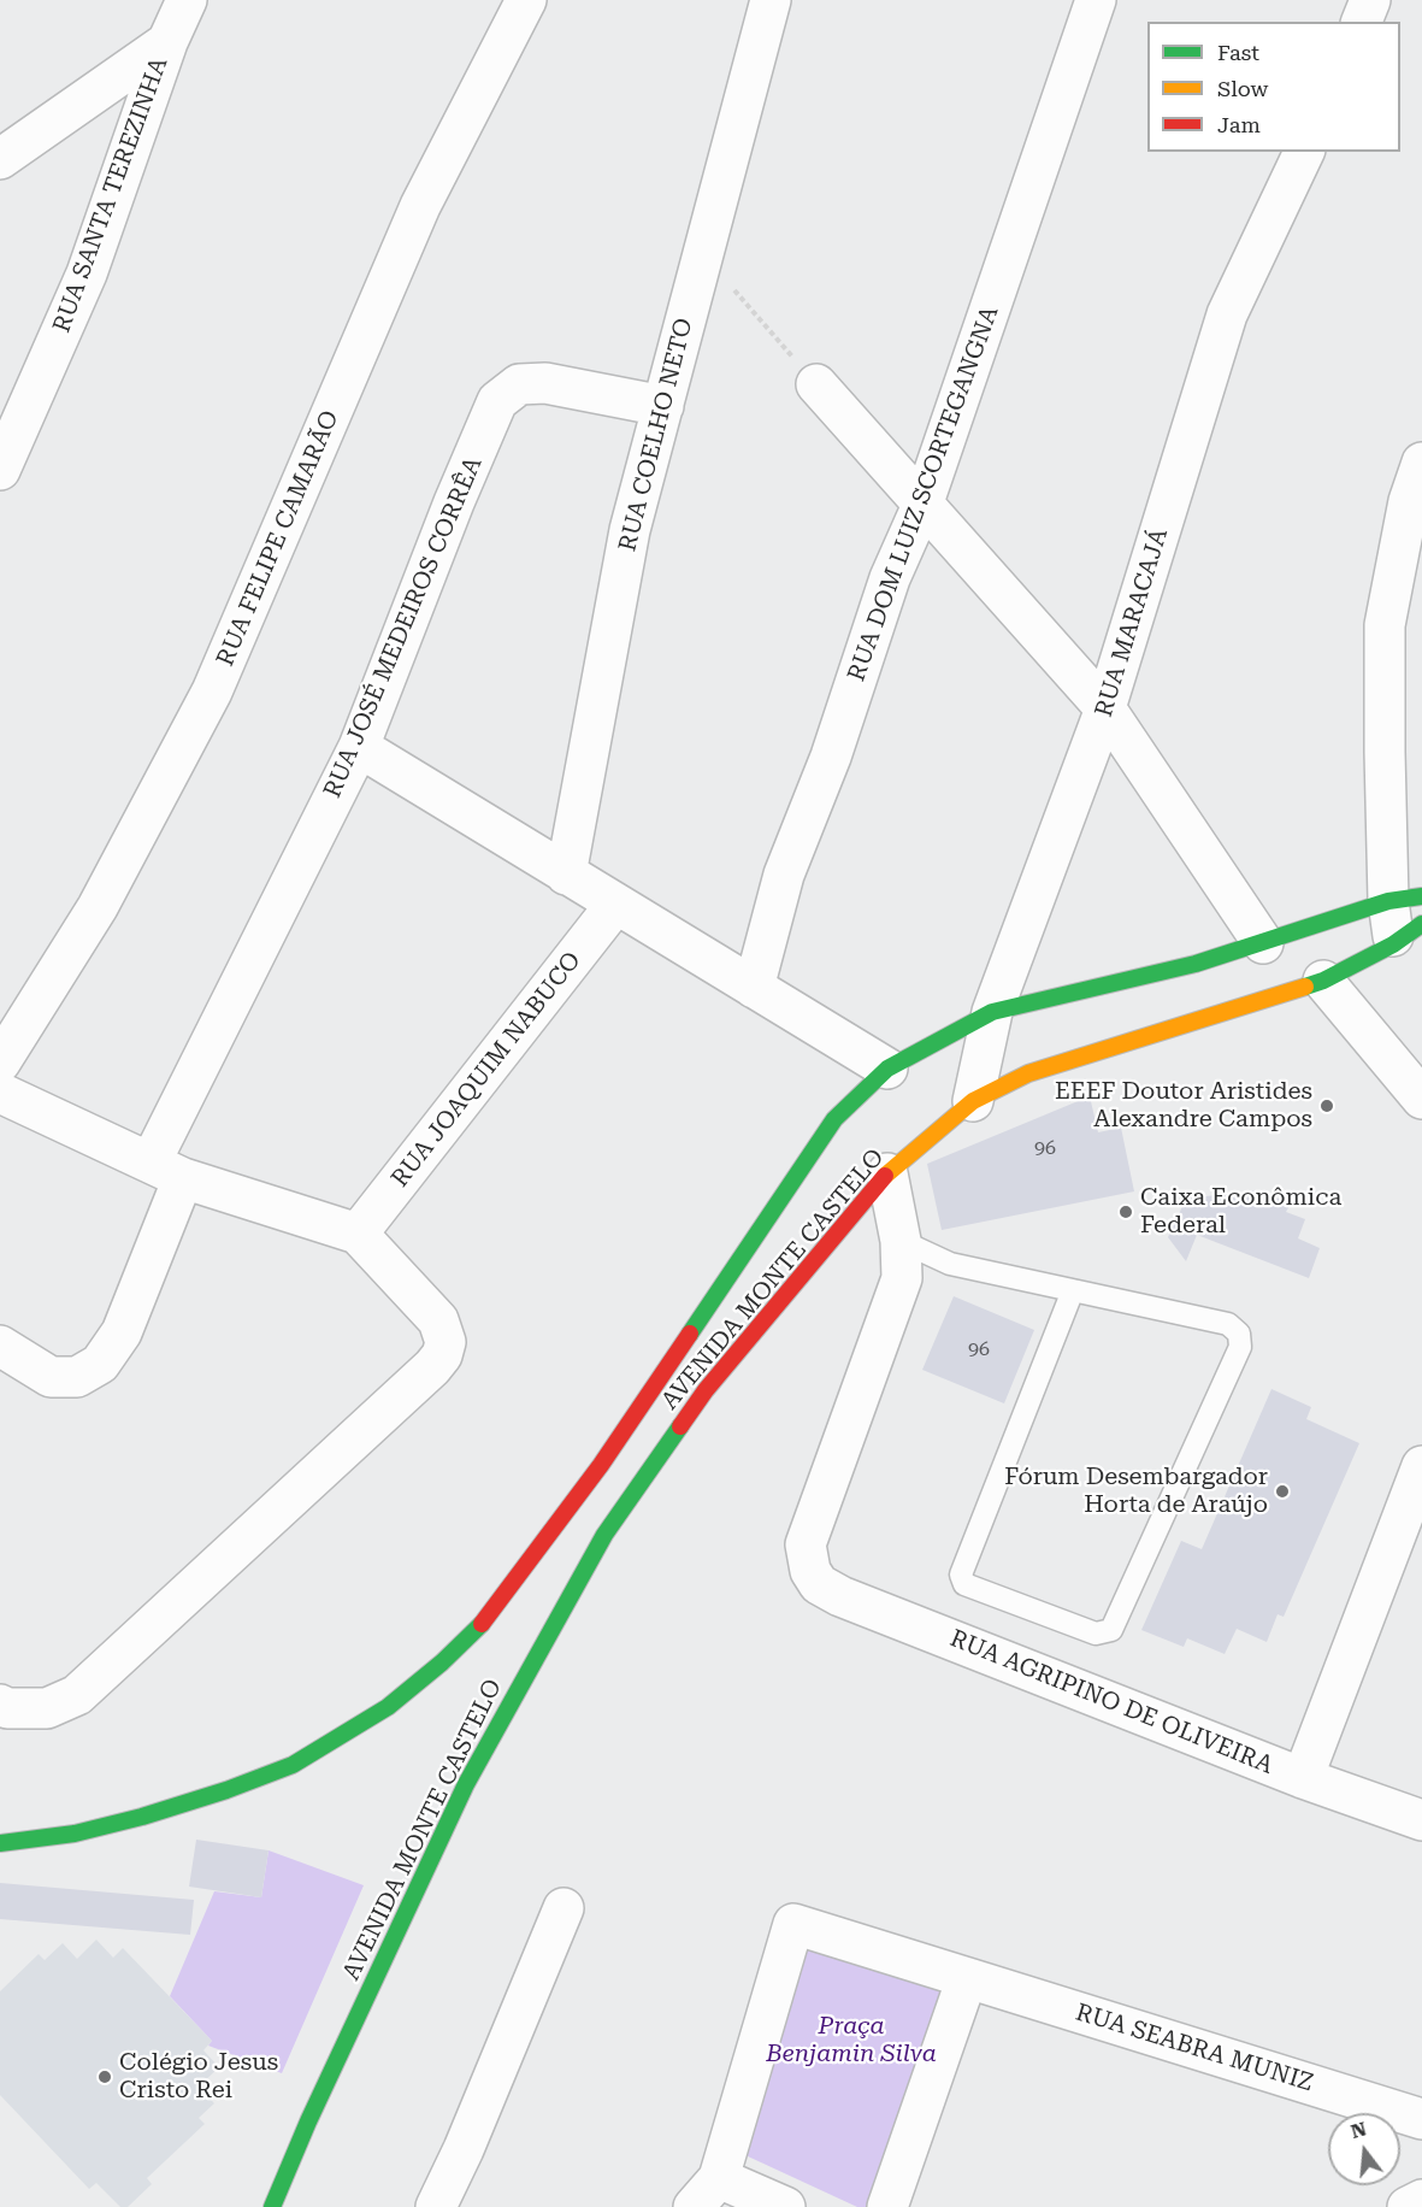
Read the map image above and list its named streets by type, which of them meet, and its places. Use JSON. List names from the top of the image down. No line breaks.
{"streets":{"street":["RUA SANTA TEREZINHA","RUA COELHO NETO","RUA DOM LUIZ SCORTEGANGNA","RUA FELIPE CAMARÃO","RUA MARACAJÁ","RUA JOSÉ MEDEIROS CORRÊA","RUA JOAQUIM NABUCO","AVENIDA MONTE CASTELO","RUA AGRIPINO DE OLIVEIRA","RUA SEABRA MUNIZ"]},"crossings":[["RUA COELHO NETO","RUA JOSÉ MEDEIROS CORRÊA"],["RUA MARACAJÁ","AVENIDA MONTE CASTELO"]],"parks":["Praça Benjamin Silva"],"places":["EEEF Doutor Aristides Alexandre Campos","Caixa Econômica Federal","Fórum Desembargador Horta de Araújo","Colégio Jesus Cristo Rei"],"house_numbers":["96","96"],"legend":["Fast","Slow","Jam"],"north":"top"}
